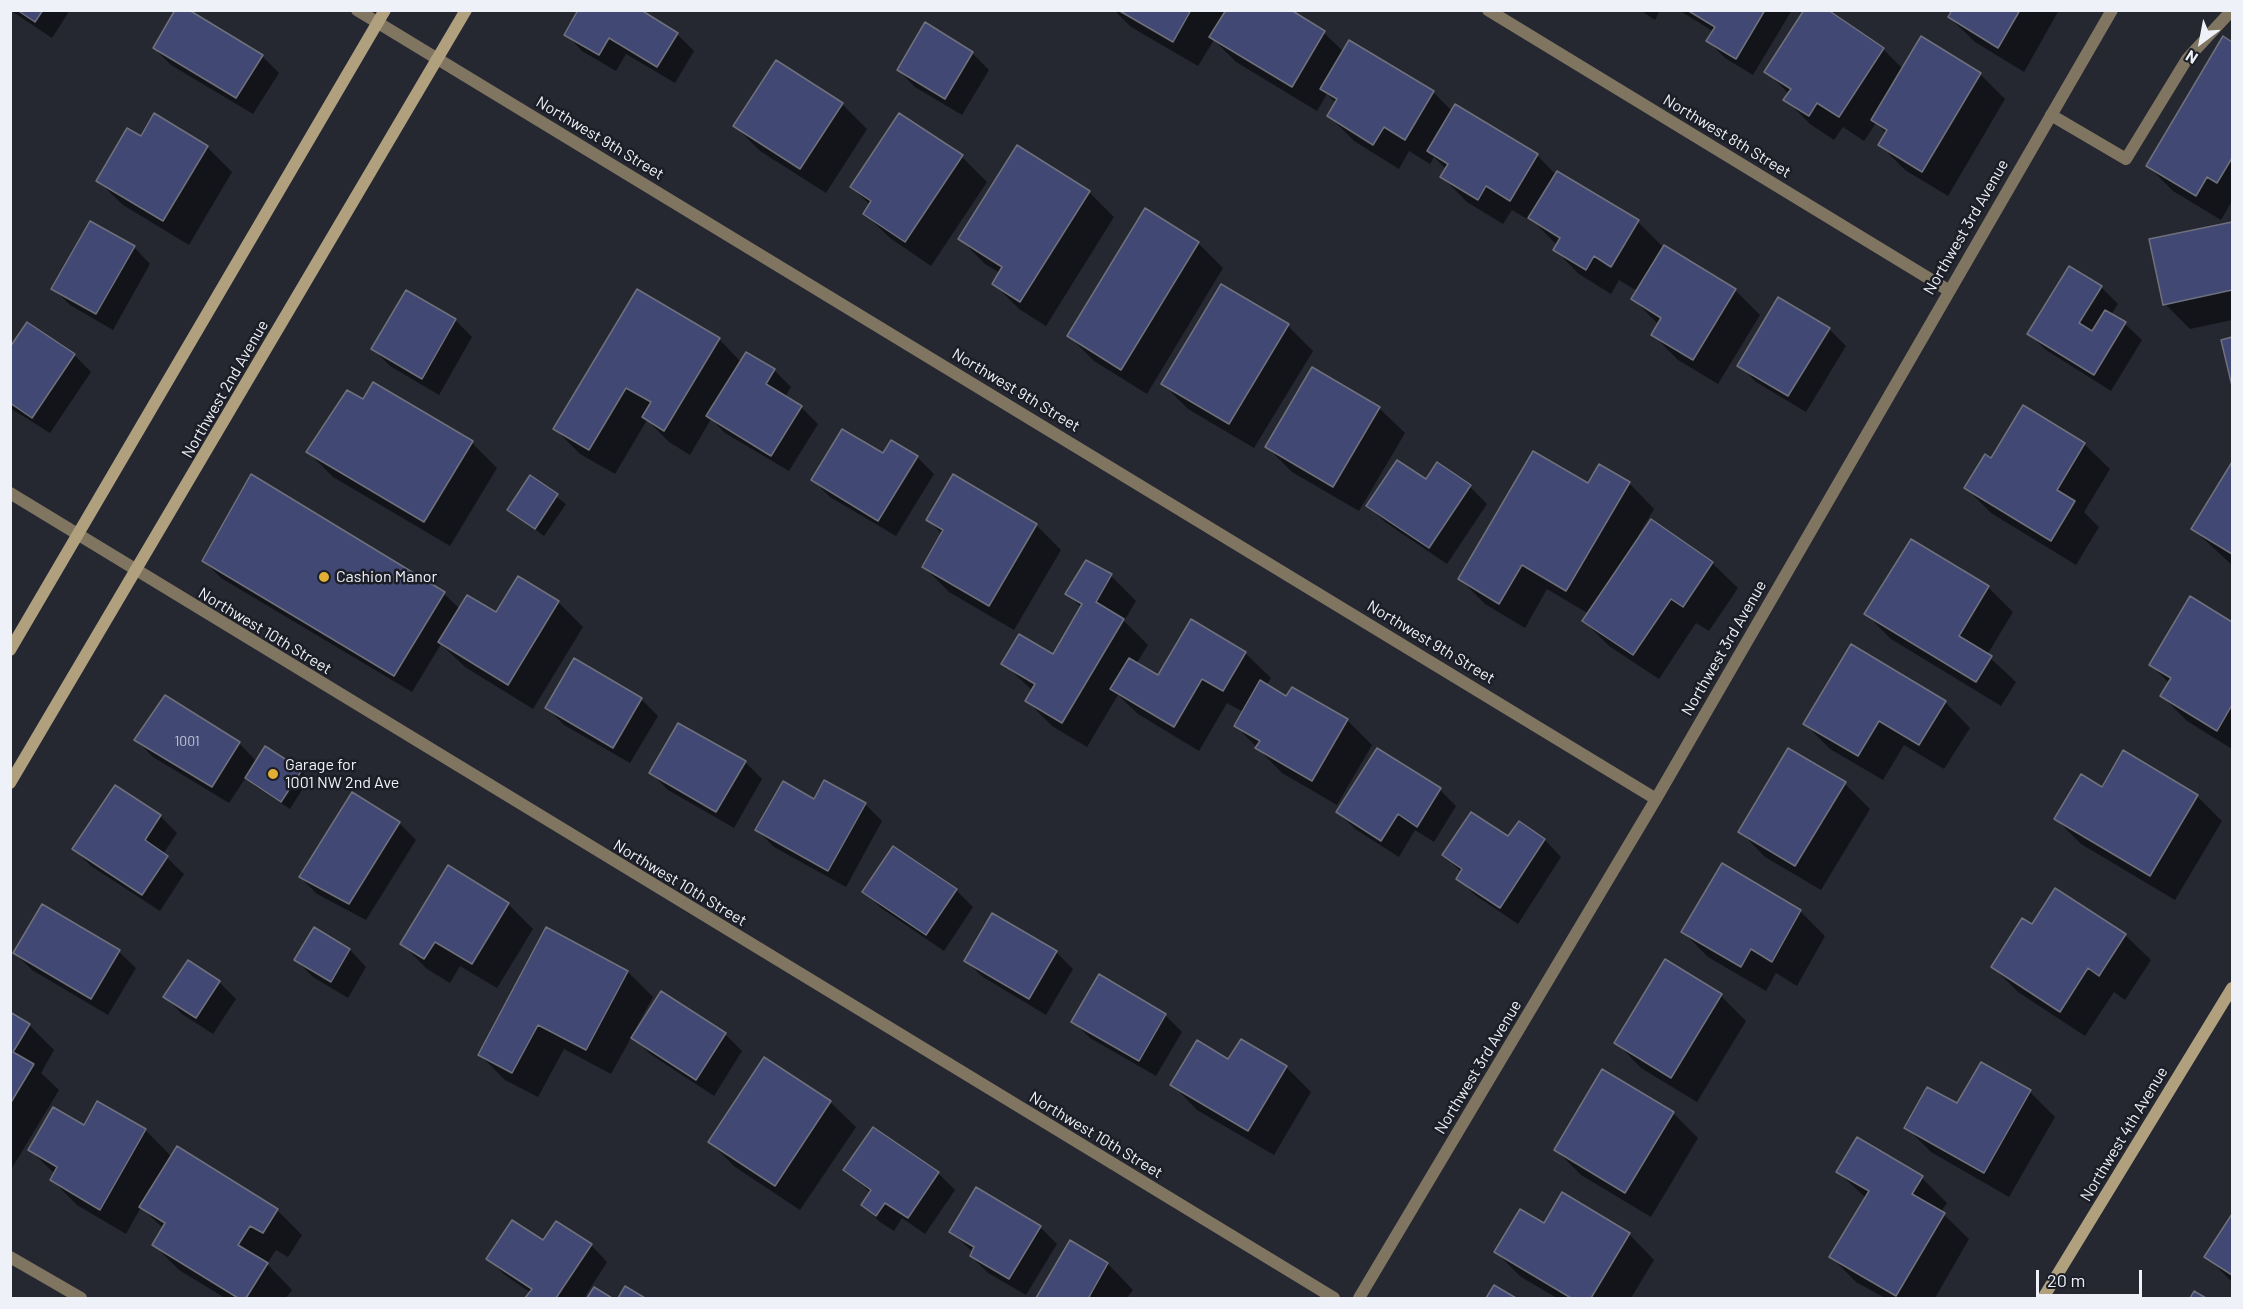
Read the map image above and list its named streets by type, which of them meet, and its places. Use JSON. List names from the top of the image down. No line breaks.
{"streets":{"street":["Northwest 8th Street","Northwest 9th Street","Northwest 3rd Avenue","Northwest 2nd Avenue","Northwest 10th Street","Northwest 4th Avenue"]},"crossings":[["Northwest 8th Street","Northwest 3rd Avenue"],["Northwest 9th Street","Northwest 3rd Avenue"],["Northwest 9th Street","Northwest 2nd Avenue"],["Northwest 2nd Avenue","Northwest 10th Street"]],"places":["Cashion Manor","Garage for 1001 NW 2nd Ave"],"house_numbers":["1001"],"scale_bar":"20 m","north":"bottom left"}
